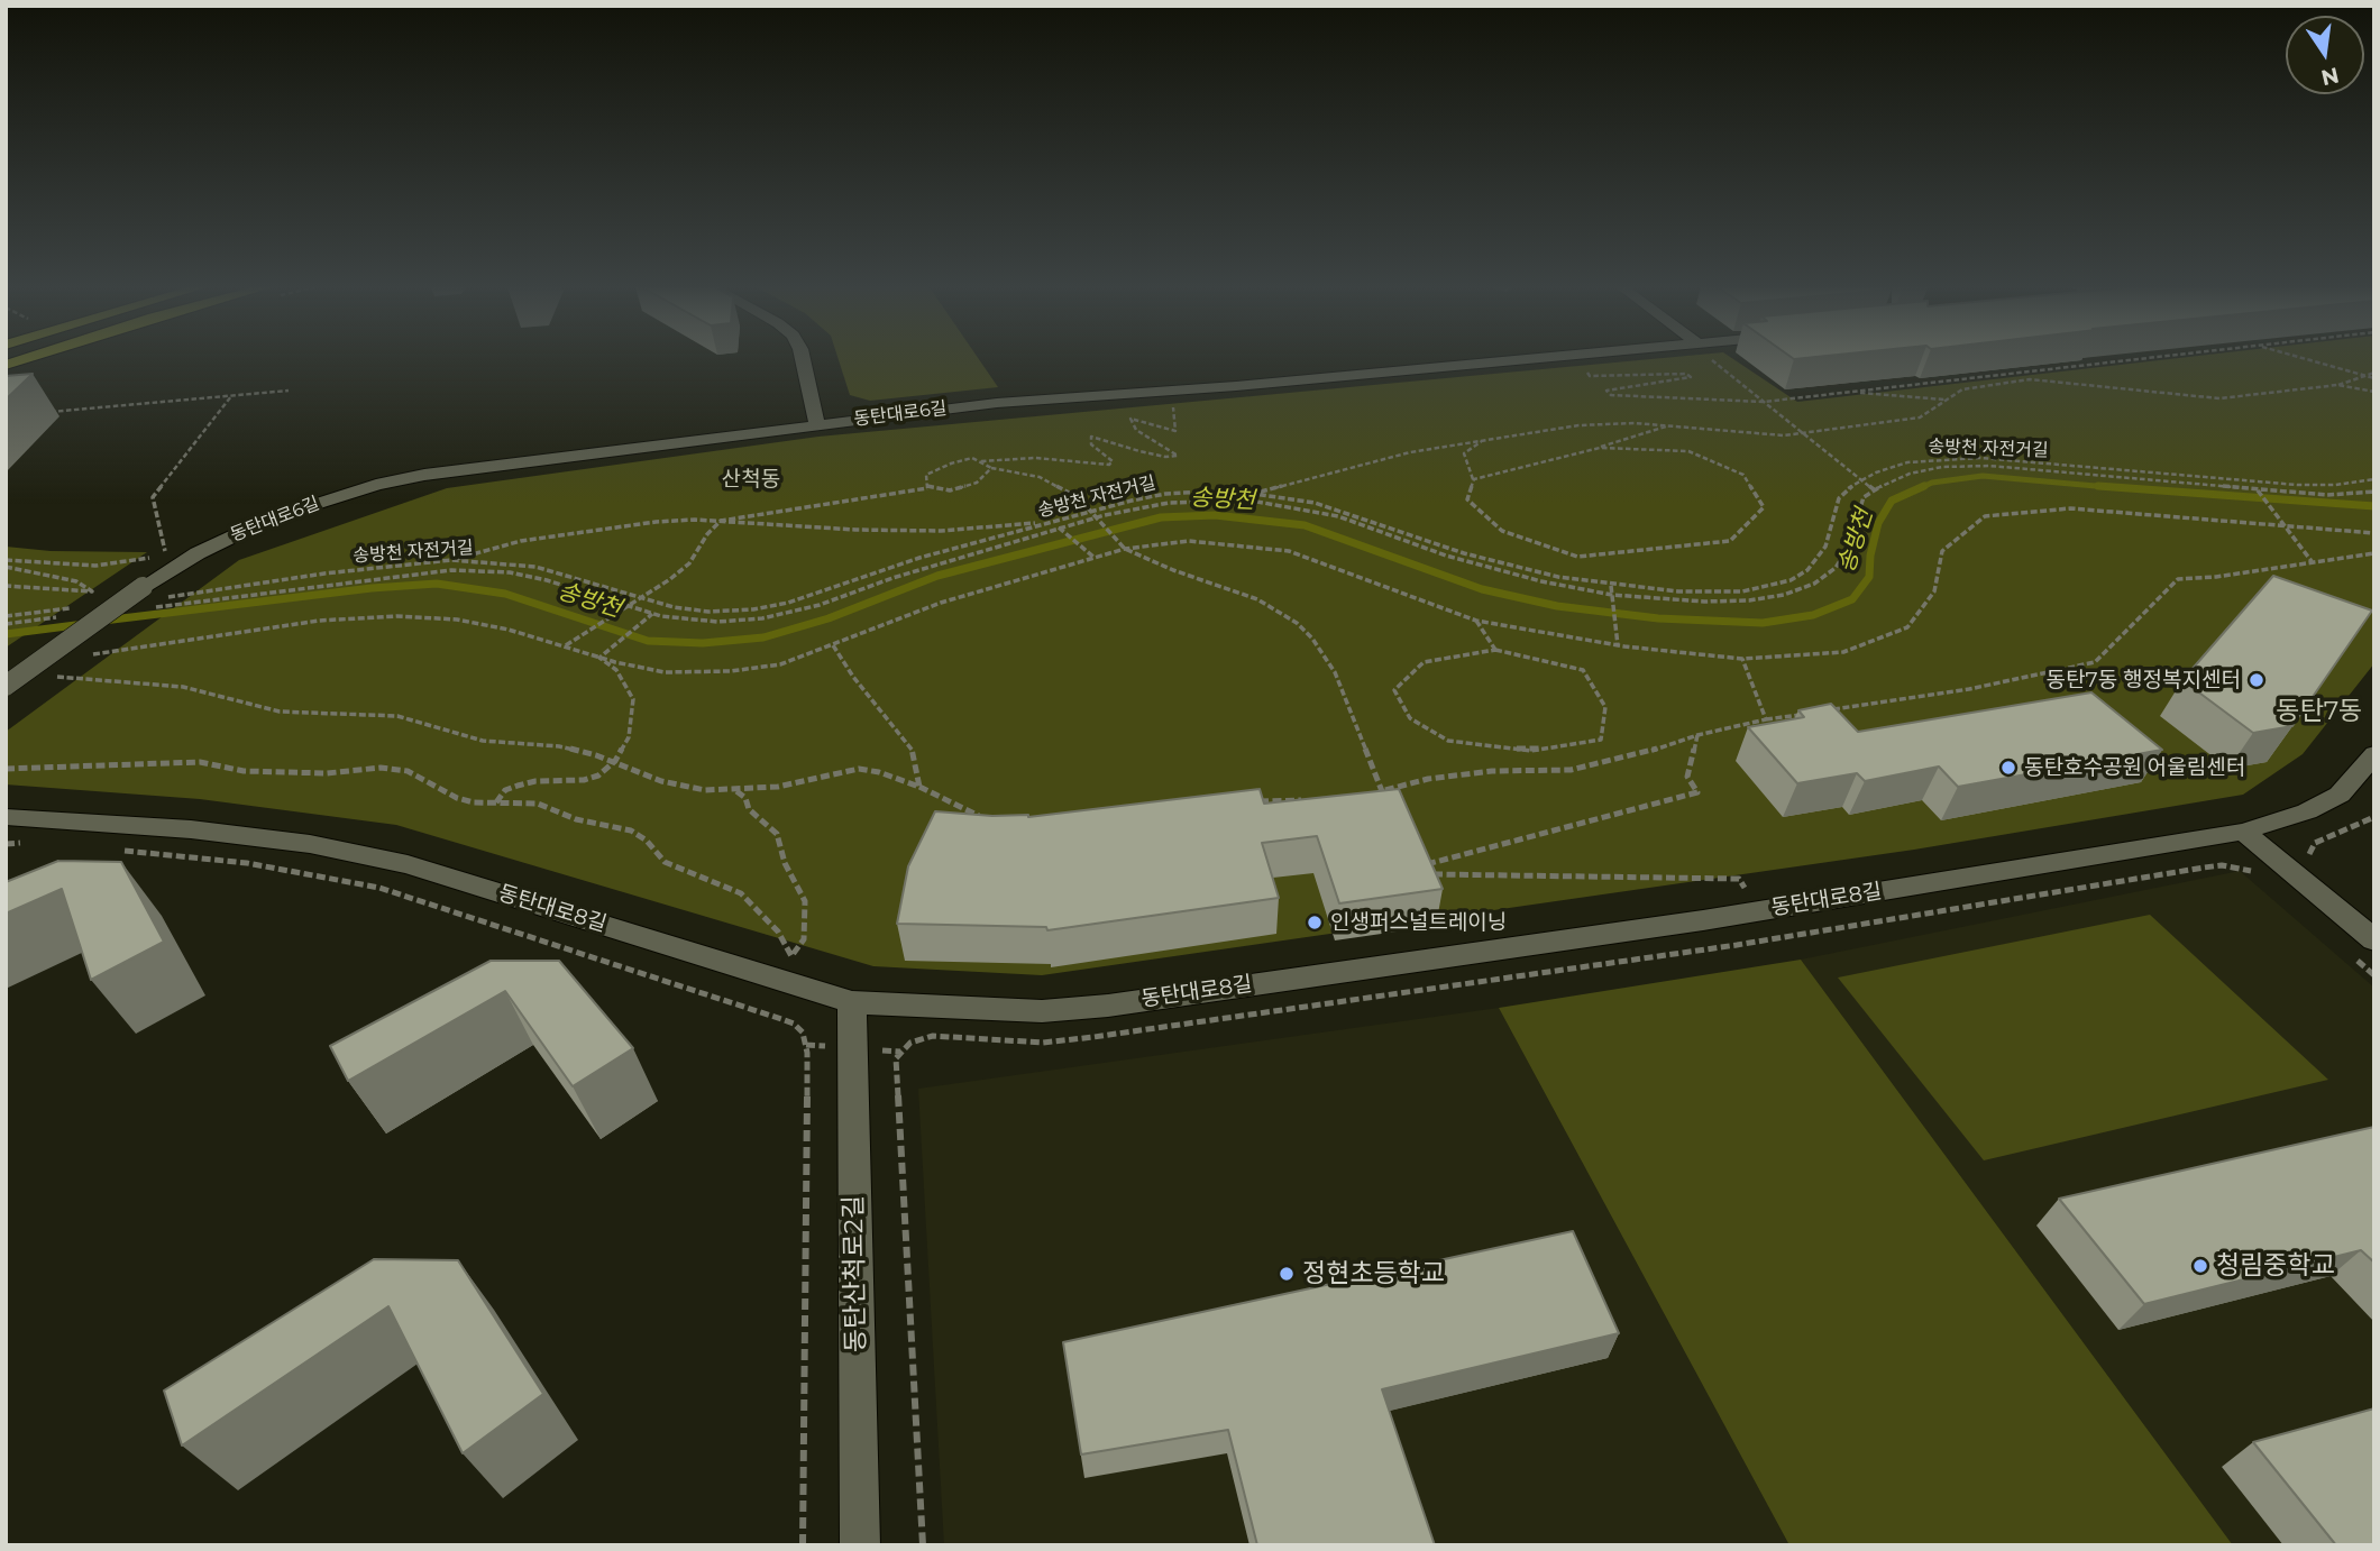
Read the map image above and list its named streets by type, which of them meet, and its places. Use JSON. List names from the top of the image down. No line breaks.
{"streets":{"street":["동탄대로6길","동탄대로8길","동탄산척로2길"],"path":["송방천 자전거길"]},"crossings":[["동탄대로6길","송방천 자전거길"],["동탄대로8길","동탄산척로2길"]],"districts":["산척동","동탄7동"],"water":["송방천"],"places":["동탄7동 행정복지센터","동탄호수공원 어울림센터","인생퍼스널트레이닝","청림중학교","정현초등학교"],"north":"bottom"}
